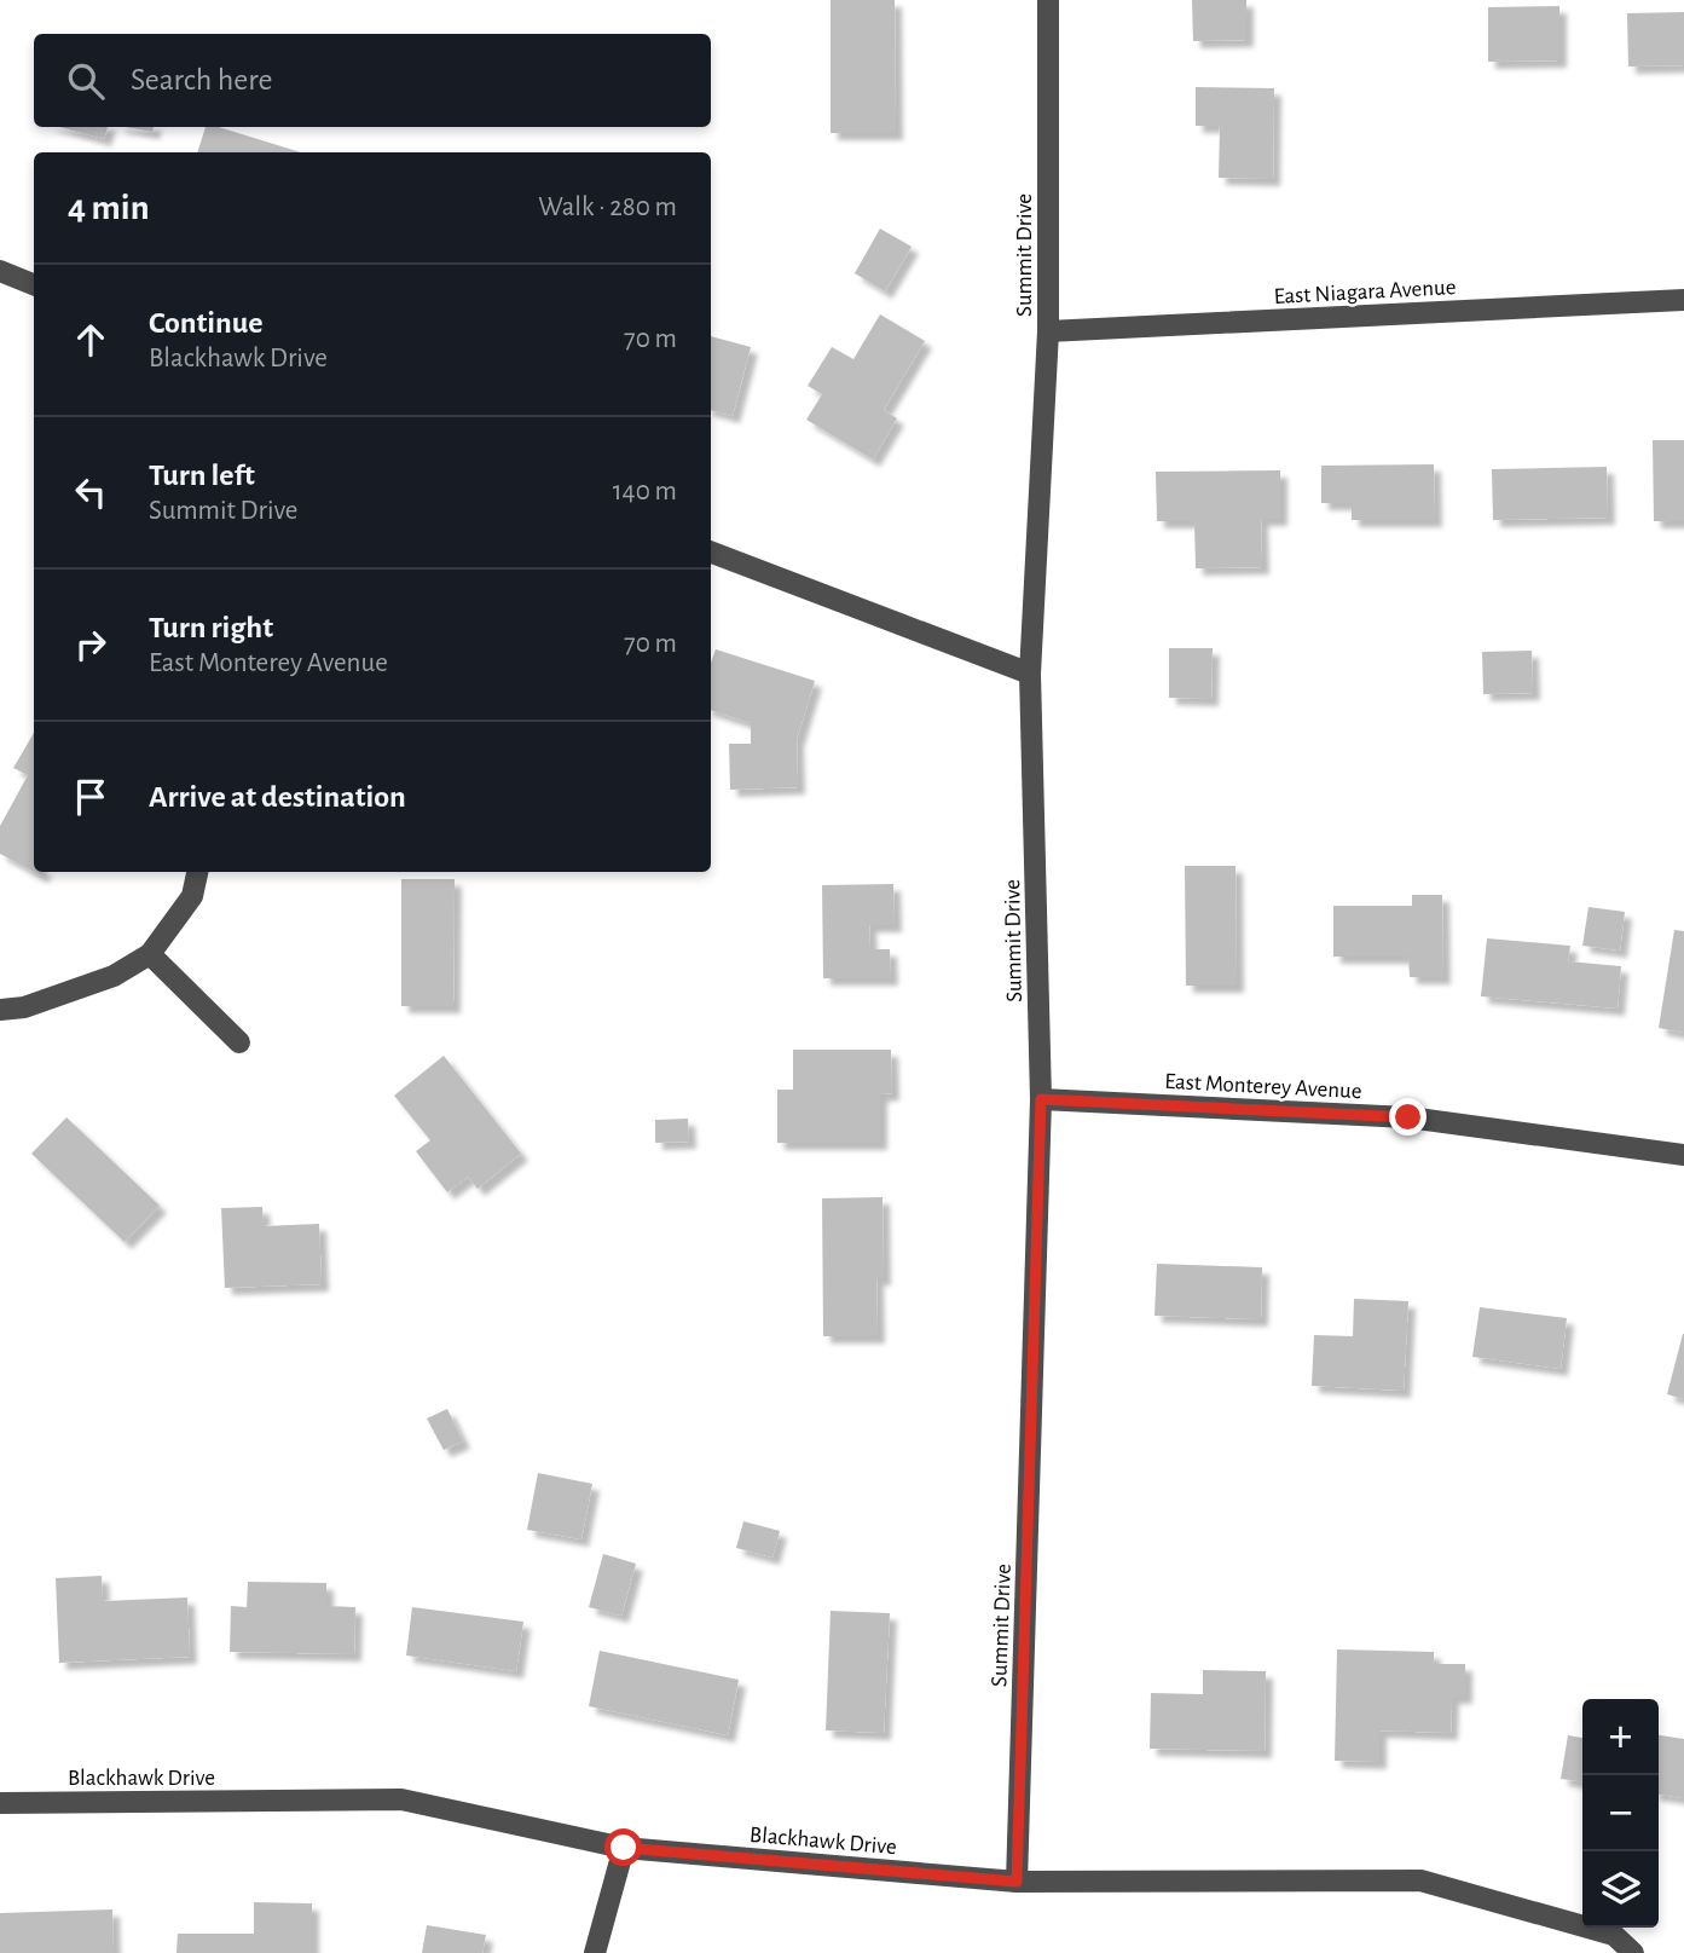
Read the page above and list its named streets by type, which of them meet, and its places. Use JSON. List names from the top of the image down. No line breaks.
{"streets":{"street":["Summit Drive","East Niagara Avenue","East Monterey Avenue","Blackhawk Drive"]},"crossings":[["Summit Drive","East Niagara Avenue"],["Summit Drive","East Monterey Avenue"],["Summit Drive","Blackhawk Drive"]],"page":{"search":"Search here","heading":["4 min","Walk · 280 m"],"list":[["Continue","Blackhawk Drive","70 m"],["Turn left","Summit Drive","140 m"],["Turn right","East Monterey Avenue","70 m"],"Arrive at destination"],"map_buttons":["+","−"]}}
